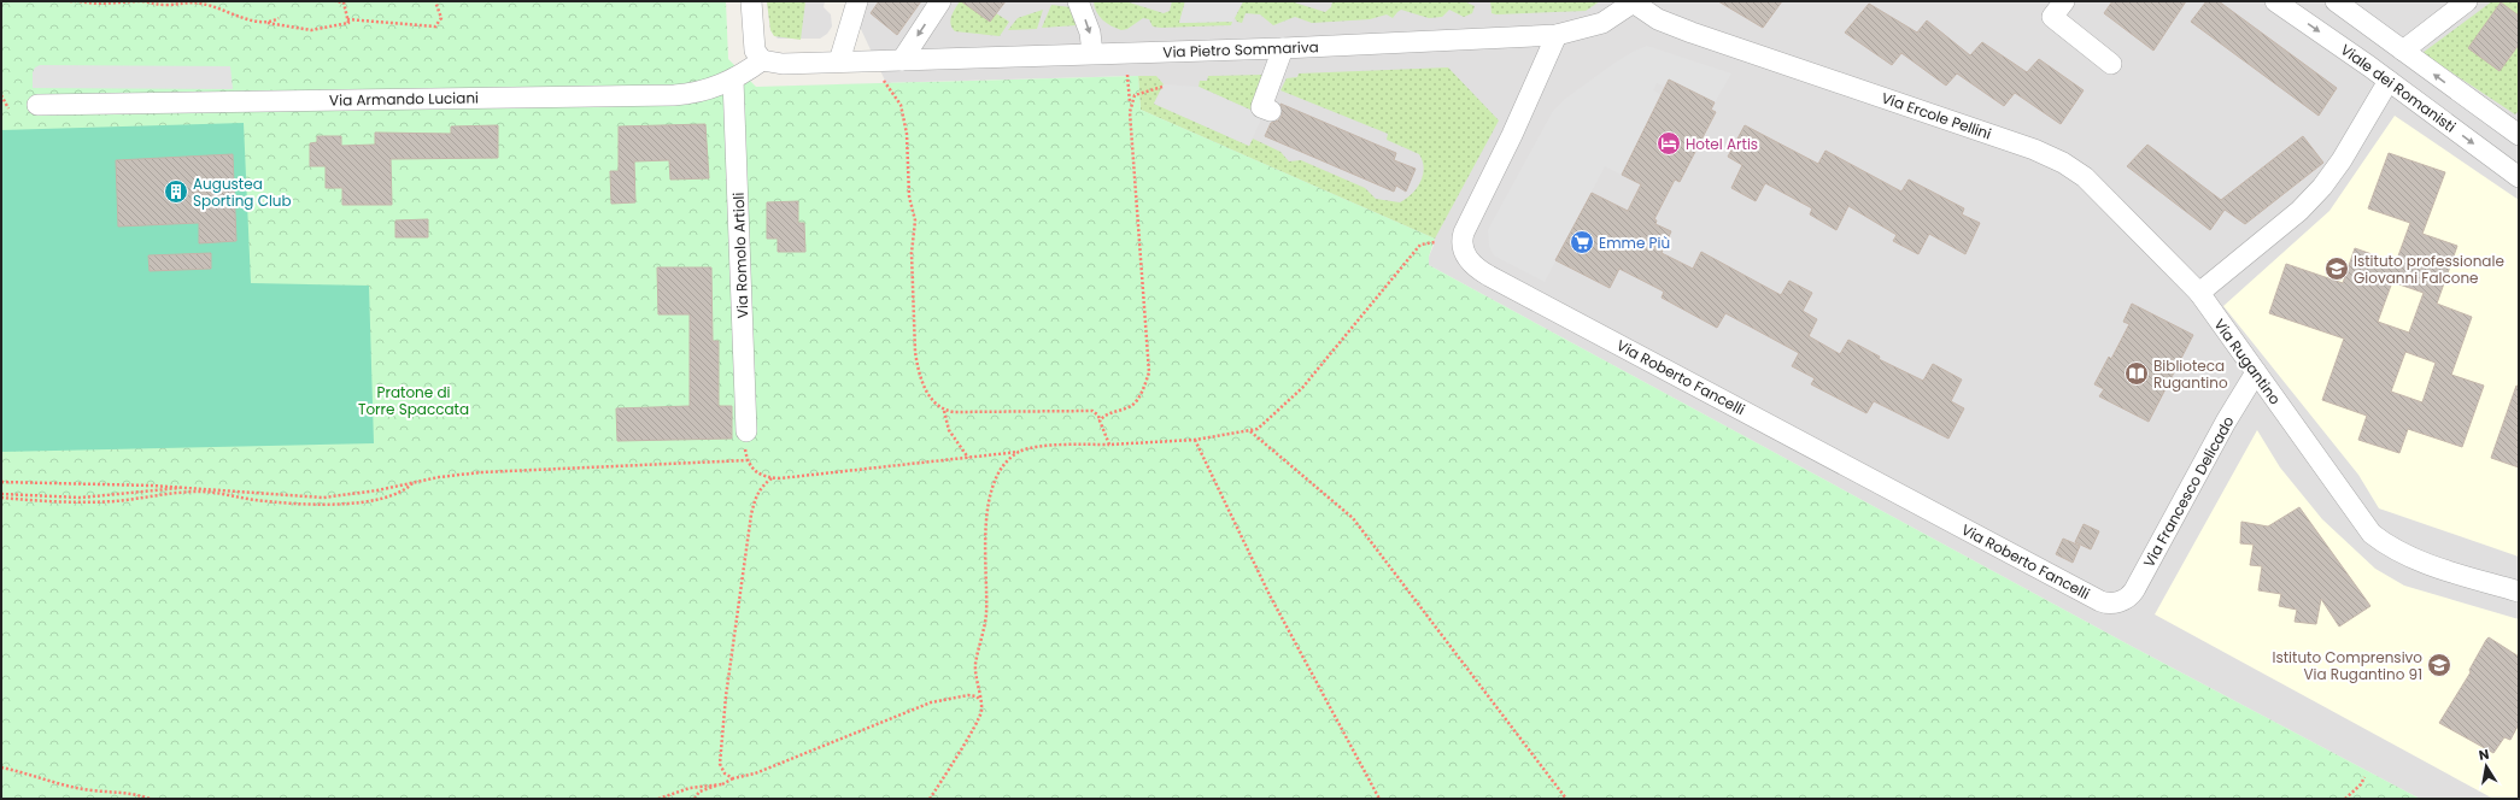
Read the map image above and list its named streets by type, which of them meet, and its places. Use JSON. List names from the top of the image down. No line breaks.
{"streets":{"street":["Via Pietro Sommariva","Viale dei Romanisti","Via Armando Luciani","Via Ercole Pellini","Via Romolo Artioli","Via Rugantino","Via Roberto Fancelli","Via Francesco Delicado"]},"crossings":[["Via Pietro Sommariva","Via Armando Luciani"],["Via Pietro Sommariva","Via Ercole Pellini"],["Via Pietro Sommariva","Via Roberto Fancelli"],["Via Armando Luciani","Via Romolo Artioli"],["Via Ercole Pellini","Via Rugantino"],["Via Rugantino","Via Francesco Delicado"],["Via Roberto Fancelli","Via Francesco Delicado"]],"parks":["Pratone di Torre Spaccata"],"places":{"hotel":["Hotel Artis"],"building":["Augustea Sporting Club"],"supermarket":["Emme Più"],"school or university":["Istituto professionale Giovanni Falcone","Istituto Comprensivo Via Rugantino 91"],"library":["Biblioteca Rugantino"]},"north":"top"}
